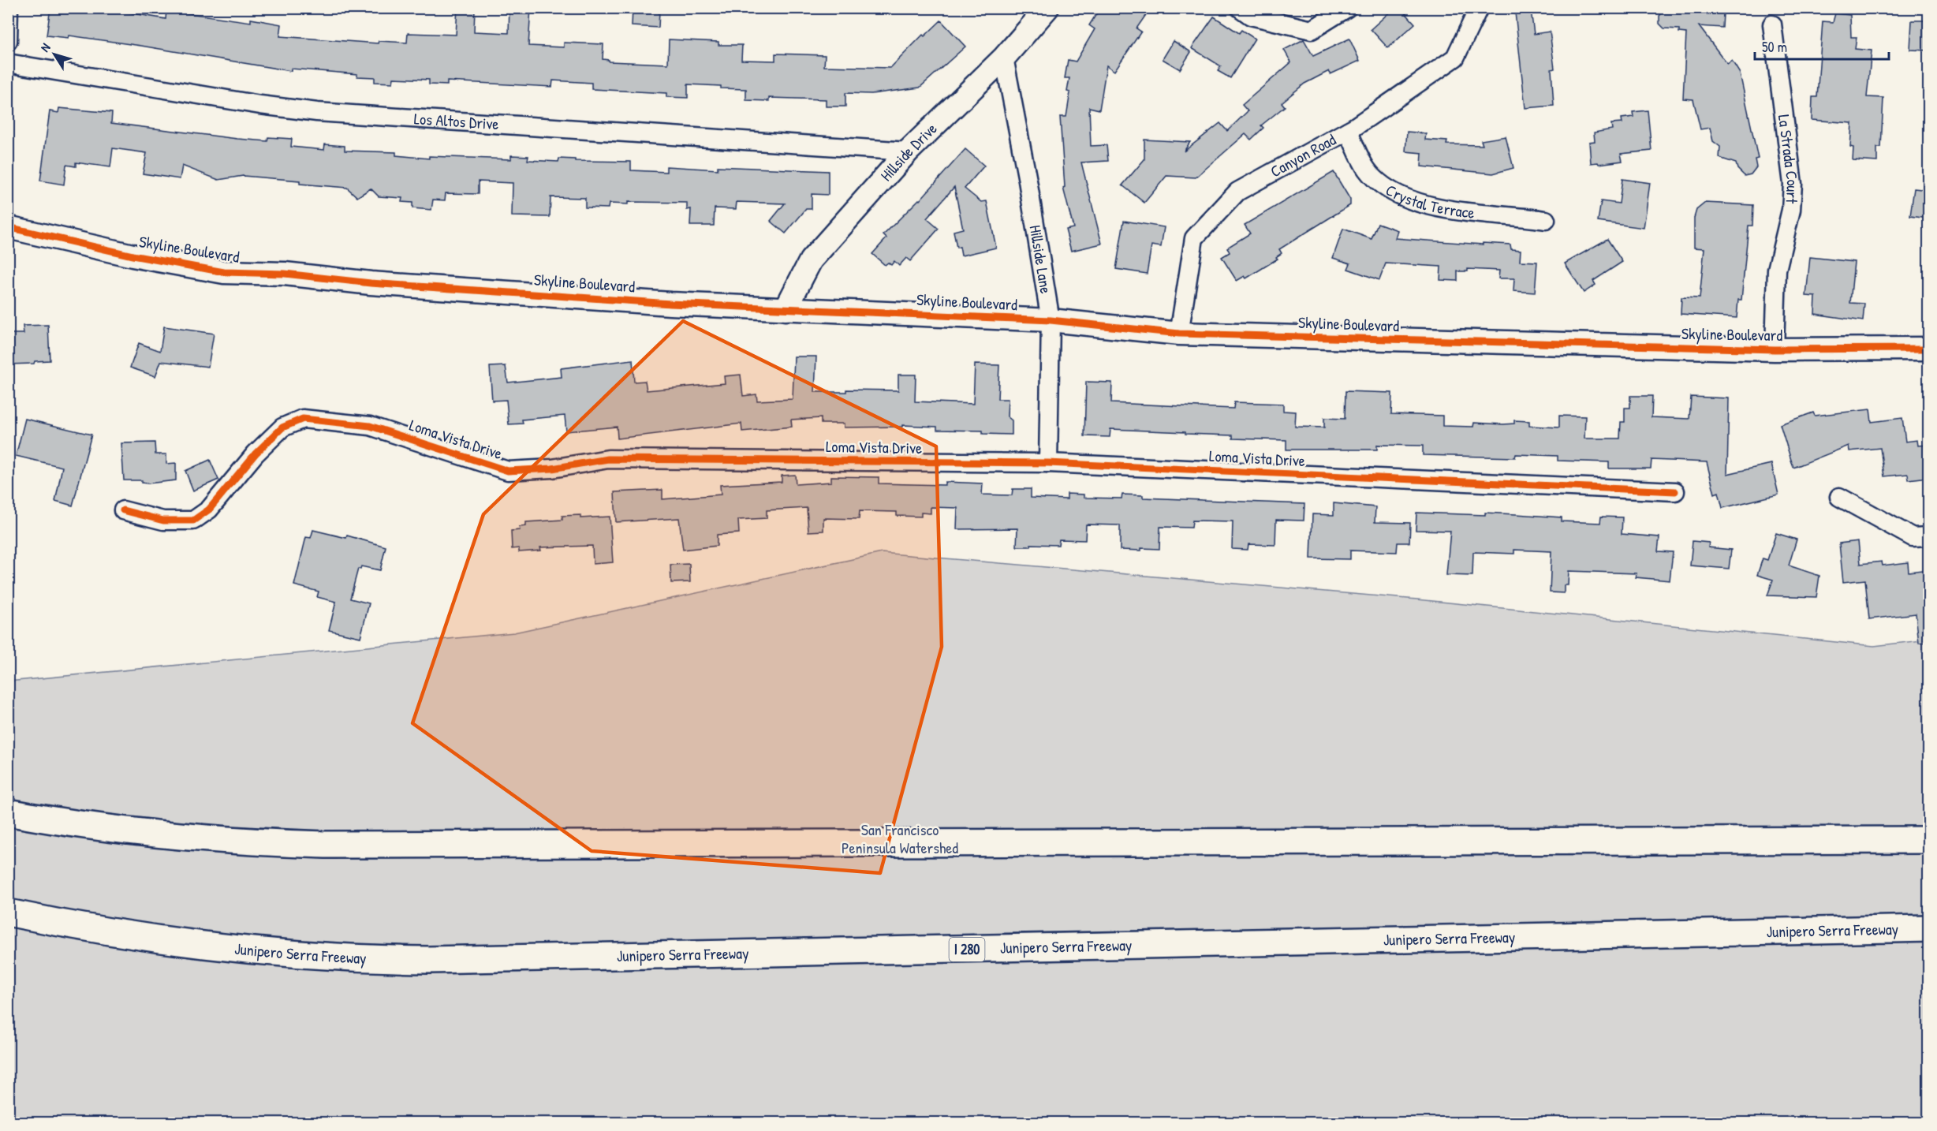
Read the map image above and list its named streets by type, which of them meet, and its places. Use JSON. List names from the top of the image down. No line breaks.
{"streets":{"highway":["Junipero Serra Freeway","I 280"],"main road":["Hillside Drive","Skyline Boulevard"],"street":["Los Altos Drive","Canyon Road","La Strada Court","Crystal Terrace","Hillside Lane","Loma Vista Drive"]},"crossings":[["Los Altos Drive","Hillside Drive"],["Hillside Drive","Skyline Boulevard"],["Hillside Drive","Hillside Lane"],["Canyon Road","Crystal Terrace"],["Canyon Road","Skyline Boulevard"],["La Strada Court","Skyline Boulevard"],["Skyline Boulevard","Hillside Lane"],["Hillside Lane","Loma Vista Drive"]],"parks":["San Francisco Peninsula Watershed"],"scale_bar":"50 m","north":"top left"}
